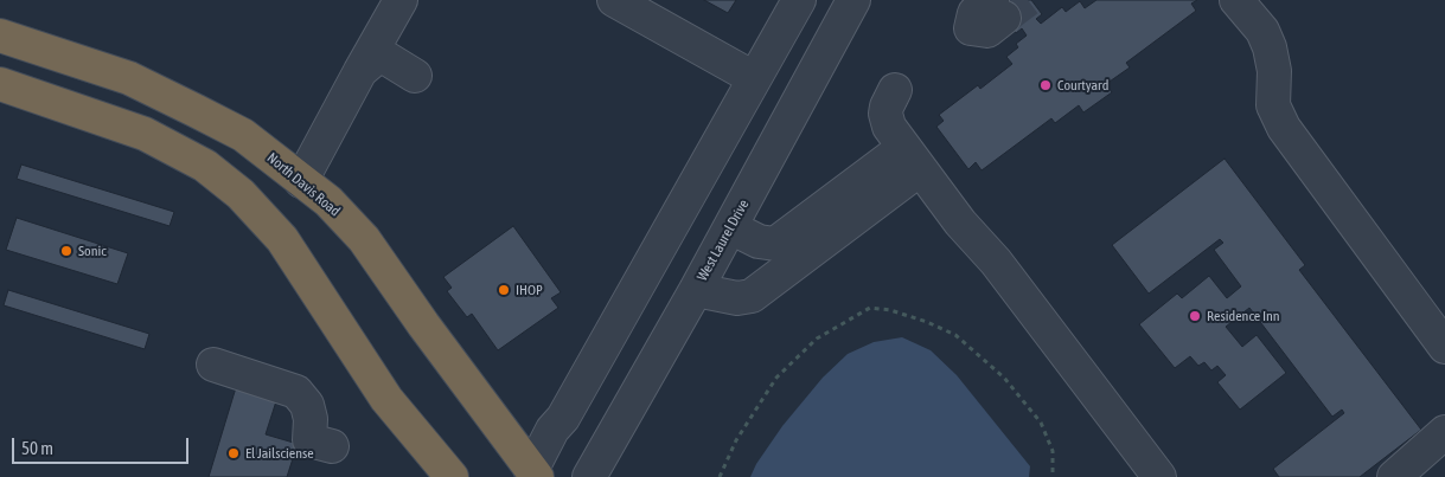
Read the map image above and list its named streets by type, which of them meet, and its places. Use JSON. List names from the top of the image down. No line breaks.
{"streets":{"highway":["North Davis Road"],"street":["West Laurel Drive"]},"places":["Courtyard","Sonic","IHOP","Residence Inn","El Jailsciense"],"scale_bar":"50 m"}
